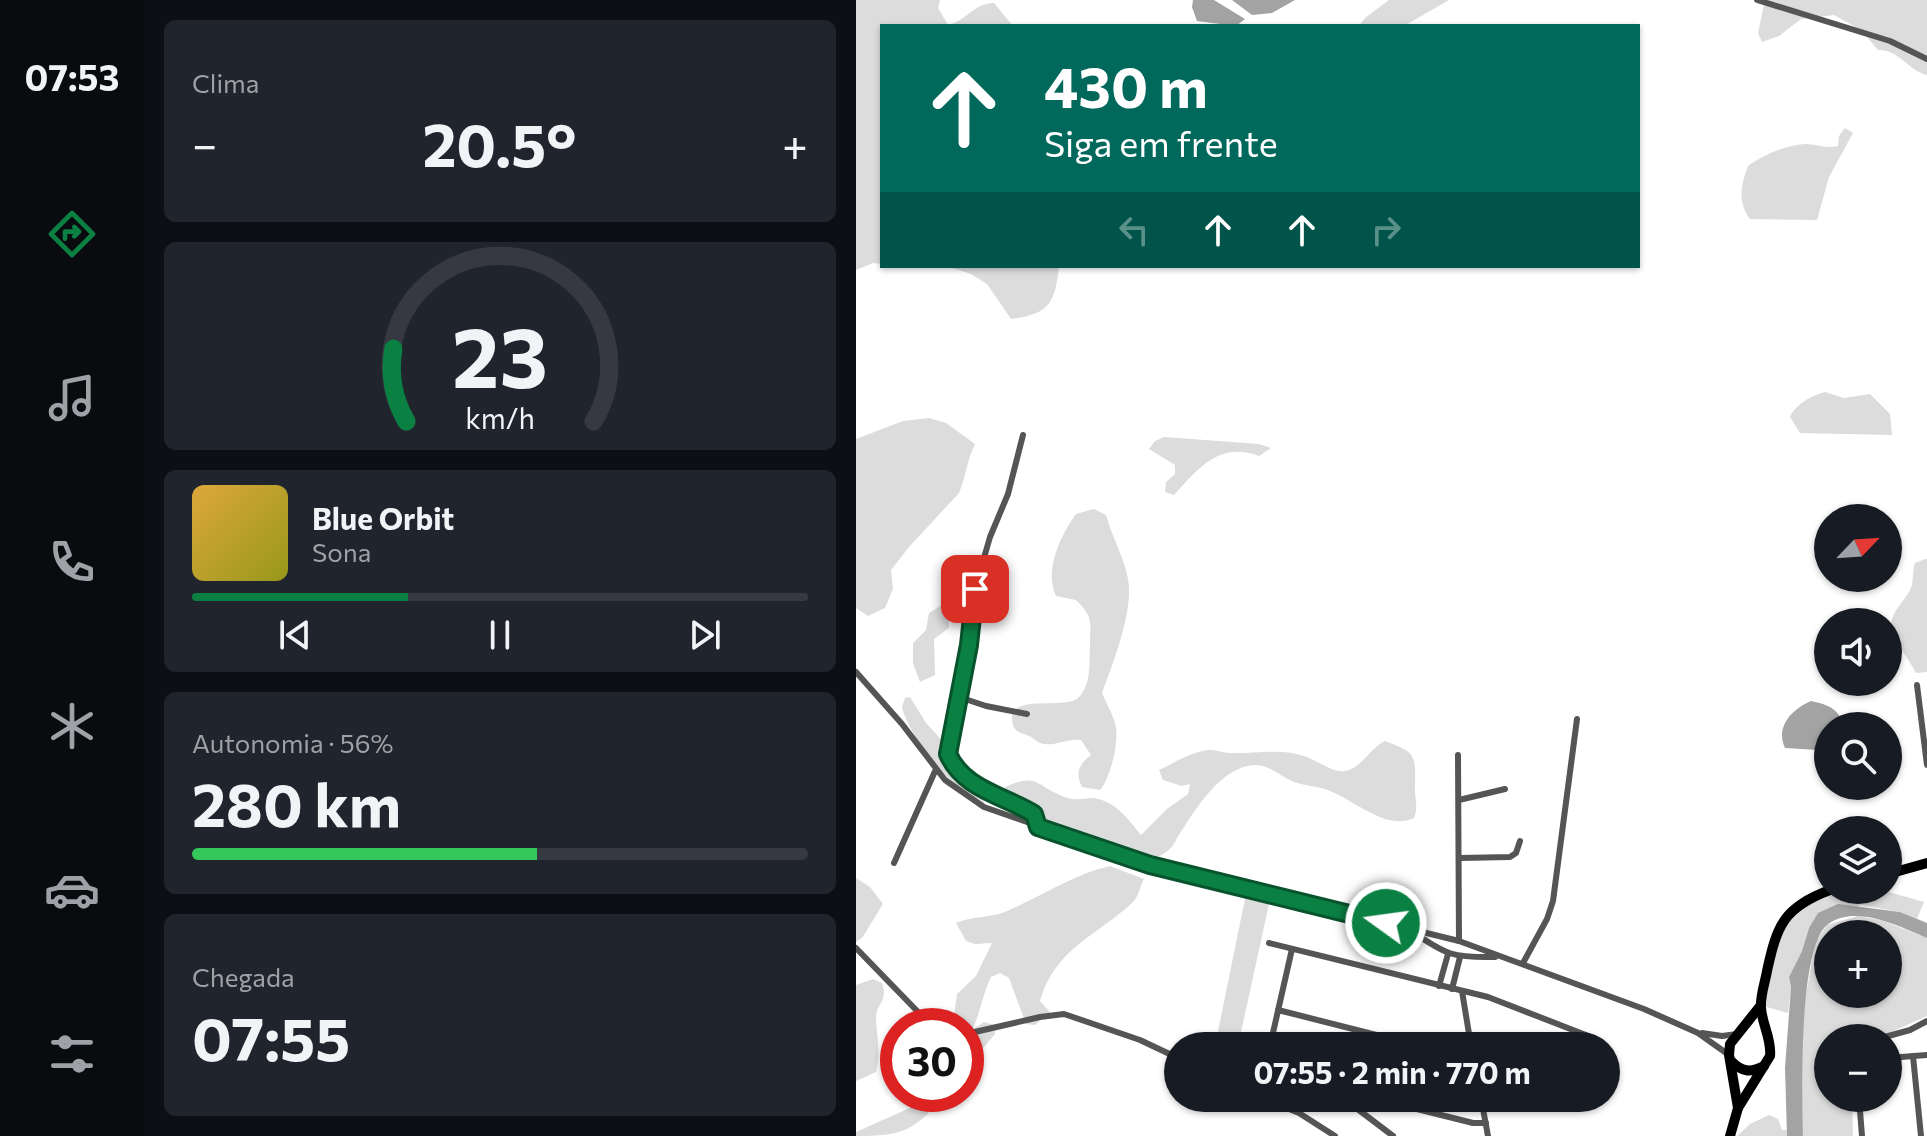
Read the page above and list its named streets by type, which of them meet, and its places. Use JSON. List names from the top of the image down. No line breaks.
{"north":"top right","page":{"tabs":"07:53","tile":["Clima",["Autonomia · 56%","280 km"],["Chegada","07:55"]],"turn":["430 m","Siga em frente"],"heat":["−","20.5°","+"],"song":["Blue Orbit","Sona"],"map_buttons":["+","−"],"limit":"30","trip":"07:55 · 2 min · 770 m","gauge":["23","km/h"]}}
